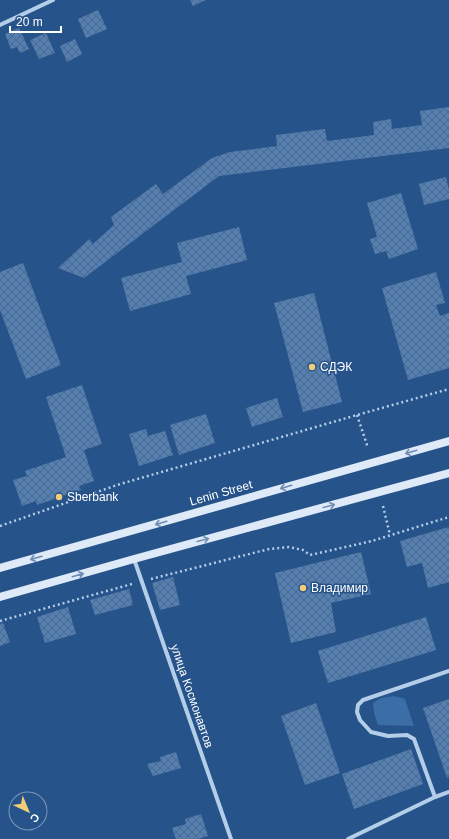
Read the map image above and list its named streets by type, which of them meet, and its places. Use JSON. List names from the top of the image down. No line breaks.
{"streets":{"main road":["Lenin Street"],"street":["улица Космонавтов"]},"places":["СДЭК","Sberbank","Владимир"],"scale_bar":"20 m","north":"bottom right"}
